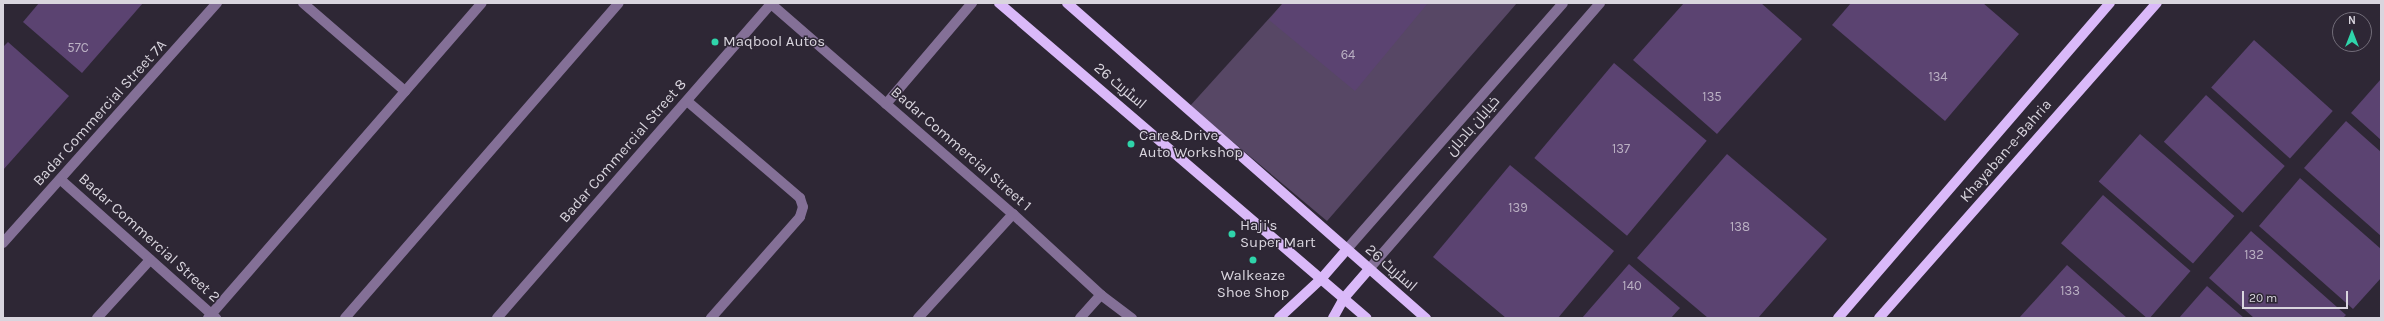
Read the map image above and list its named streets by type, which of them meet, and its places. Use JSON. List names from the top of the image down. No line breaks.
{"streets":{"main road":["اسٹریٹ 26","Khayaban-e-Bahria"],"street":["Badar Commercial Street 7A","خیابان بادبان","Badar Commercial Street 1","Badar Commercial Street 8","Badar Commercial Street 2"]},"crossings":[["اسٹریٹ 26","خیابان بادبان"],["Badar Commercial Street 7A","Badar Commercial Street 2"],["Badar Commercial Street 1","Badar Commercial Street 8"]],"places":["Maqbool Autos","Care&Drive Auto Workshop","Haji's Super Mart","Walkeaze Shoe Shop"],"house_numbers":["57C","64","134","135","137","139","138","132","140","133"],"scale_bar":"20 m","north":"top"}
